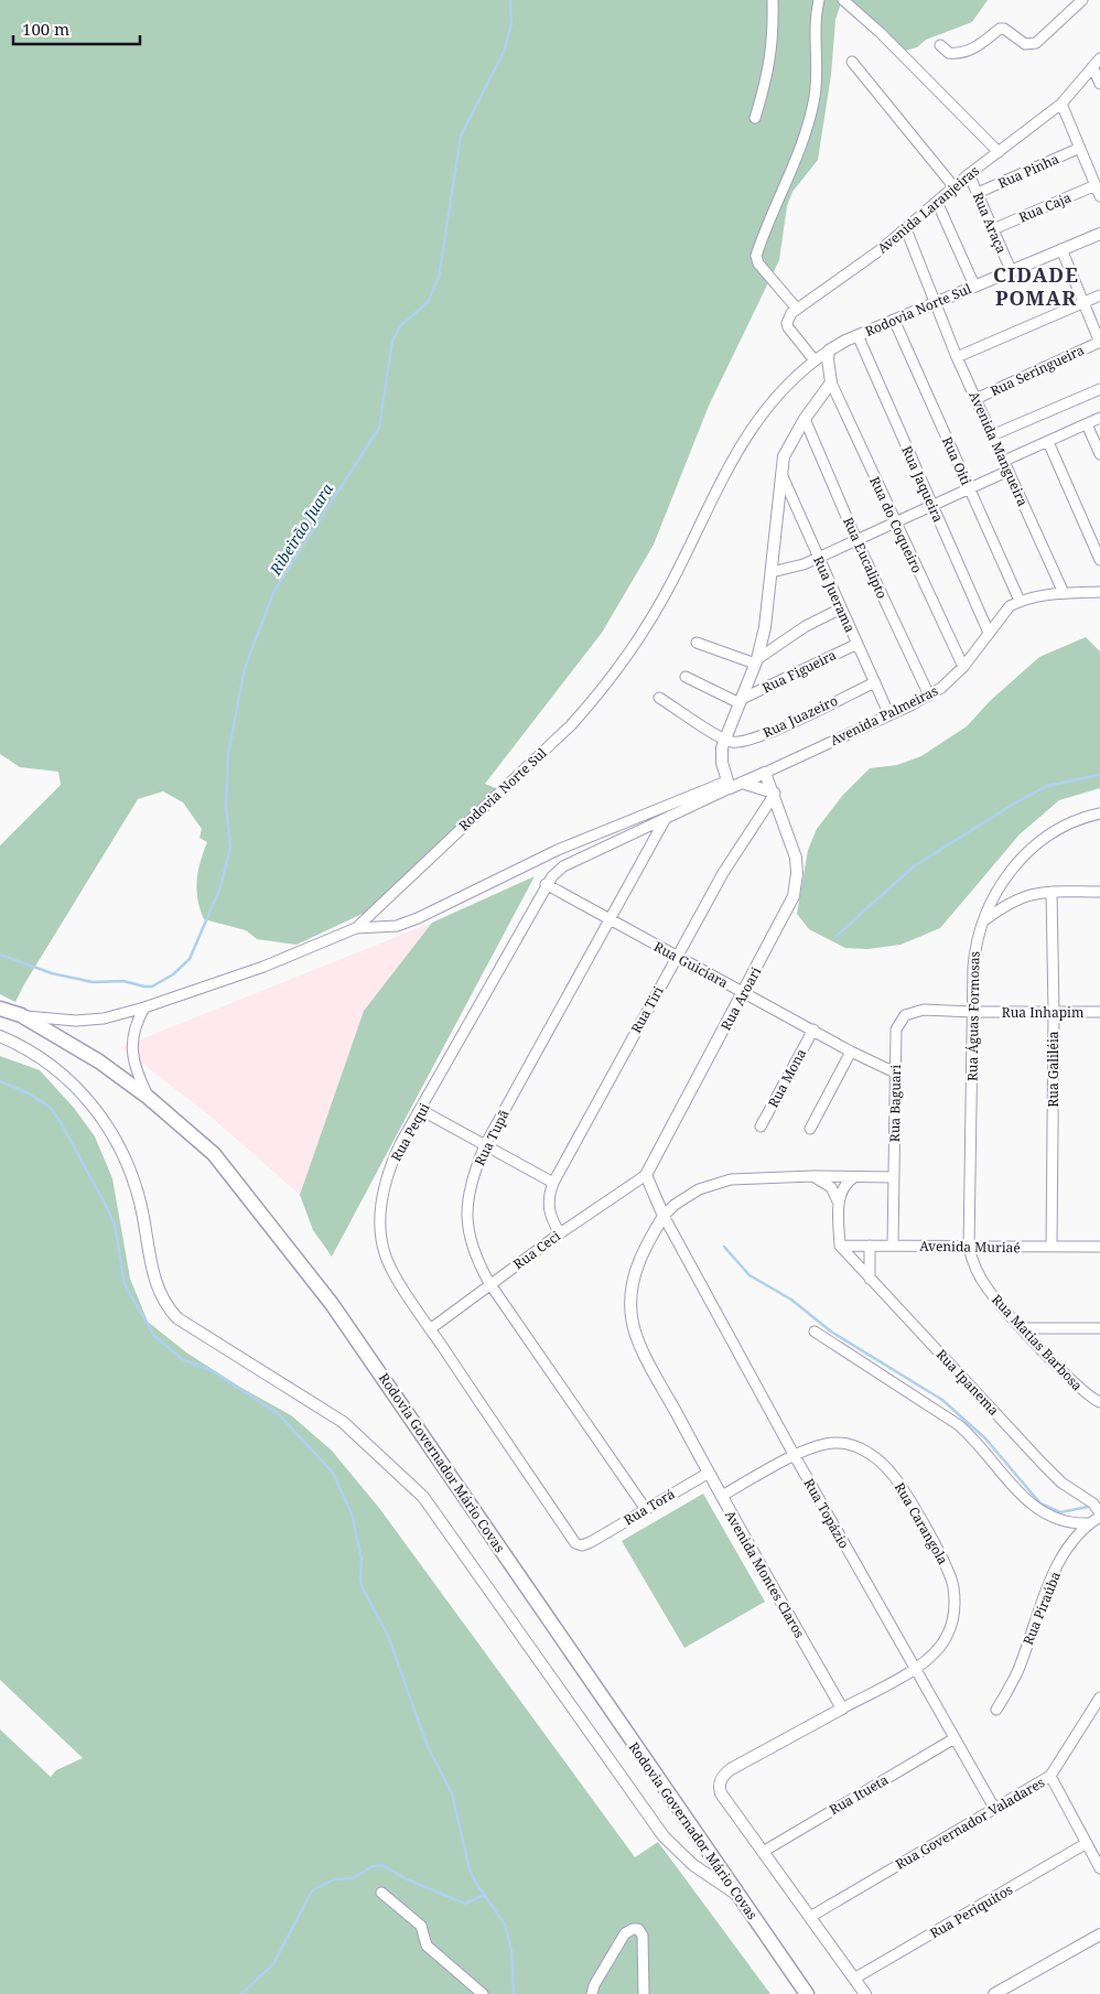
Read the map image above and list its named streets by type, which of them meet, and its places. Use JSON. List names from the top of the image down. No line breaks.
{"streets":{"main road":["Rodovia Governador Mário Covas"],"street":["Rua Pinha","Rua Caja","Avenida Laranjeiras","Rua Araça","Rodovia Norte Sul","Rua Seringueira","Avenida Mangueira","Rua Oiti","Rua Jaqueira","Rua do Coqueiro","Rua Eucalipto","Rua Juerama","Rua Figueira","Avenida Palmeiras","Rua Juazeiro","Rua Guiciara","Rua Aroari","Rua Tiri","Rua Inhapim","Rua Águas Formosas","Rua Galiléia","Rua Mona","Rua Baguari","Rua Pequi","Rua Tupã","Avenida Muriaé","Rua Ceci","Rua Matias Barbosa","Rua Ipanema","Rua Torá","Rua Topázio","Rua Carangola","Avenida Montes Claros","Rua Piraúba","Rua Itueta","Rua Governador Valadares","Rua Periquitos"]},"crossings":[["Rua Pinha","Rua Araça"],["Rua Caja","Rua Araça"],["Avenida Laranjeiras","Rua Araça"],["Avenida Laranjeiras","Avenida Mangueira"],["Rua Araça","Rodovia Norte Sul"],["Rodovia Norte Sul","Avenida Mangueira"],["Rodovia Norte Sul","Rua Oiti"],["Rodovia Norte Sul","Rua Jaqueira"],["Rodovia Norte Sul","Rodovia Governador Mário Covas"],["Rua Seringueira","Avenida Mangueira"],["Rua Oiti","Avenida Palmeiras"],["Rua Jaqueira","Avenida Palmeiras"],["Rua do Coqueiro","Avenida Palmeiras"],["Rua Eucalipto","Avenida Palmeiras"],["Rua Juerama","Rua Figueira"],["Rua Juerama","Avenida Palmeiras"],["Rua Juerama","Rua Juazeiro"],["Avenida Palmeiras","Rua Aroari"],["Rua Guiciara","Rua Aroari"],["Rua Guiciara","Rua Tiri"],["Rua Guiciara","Rua Mona"],["Rua Guiciara","Rua Baguari"],["Rua Guiciara","Rua Pequi"],["Rua Guiciara","Rua Tupã"],["Rua Aroari","Rua Tiri"],["Rua Aroari","Rua Ceci"],["Rua Tiri","Rua Ceci"],["Rua Inhapim","Rua Águas Formosas"],["Rua Inhapim","Rua Galiléia"],["Rua Inhapim","Rua Baguari"],["Rua Águas Formosas","Avenida Muriaé"],["Rua Águas Formosas","Rua Matias Barbosa"],["Rua Galiléia","Avenida Muriaé"],["Rua Baguari","Avenida Muriaé"],["Rua Pequi","Rua Tupã"],["Rua Pequi","Rua Ceci"],["Rua Pequi","Rua Torá"],["Rua Tupã","Rua Ceci"],["Rua Tupã","Rua Torá"],["Avenida Muriaé","Rua Matias Barbosa"],["Avenida Muriaé","Rua Ipanema"],["Rua Ipanema","Rua Piraúba"],["Rua Torá","Avenida Montes Claros"],["Rua Topázio","Rua Carangola"],["Rua Topázio","Avenida Montes Claros"],["Rua Topázio","Rua Itueta"],["Rua Topázio","Rua Governador Valadares"],["Rua Carangola","Avenida Montes Claros"]],"districts":["CIDADE POMAR"],"water":["Ribeirão Juara"],"scale_bar":"100 m"}
